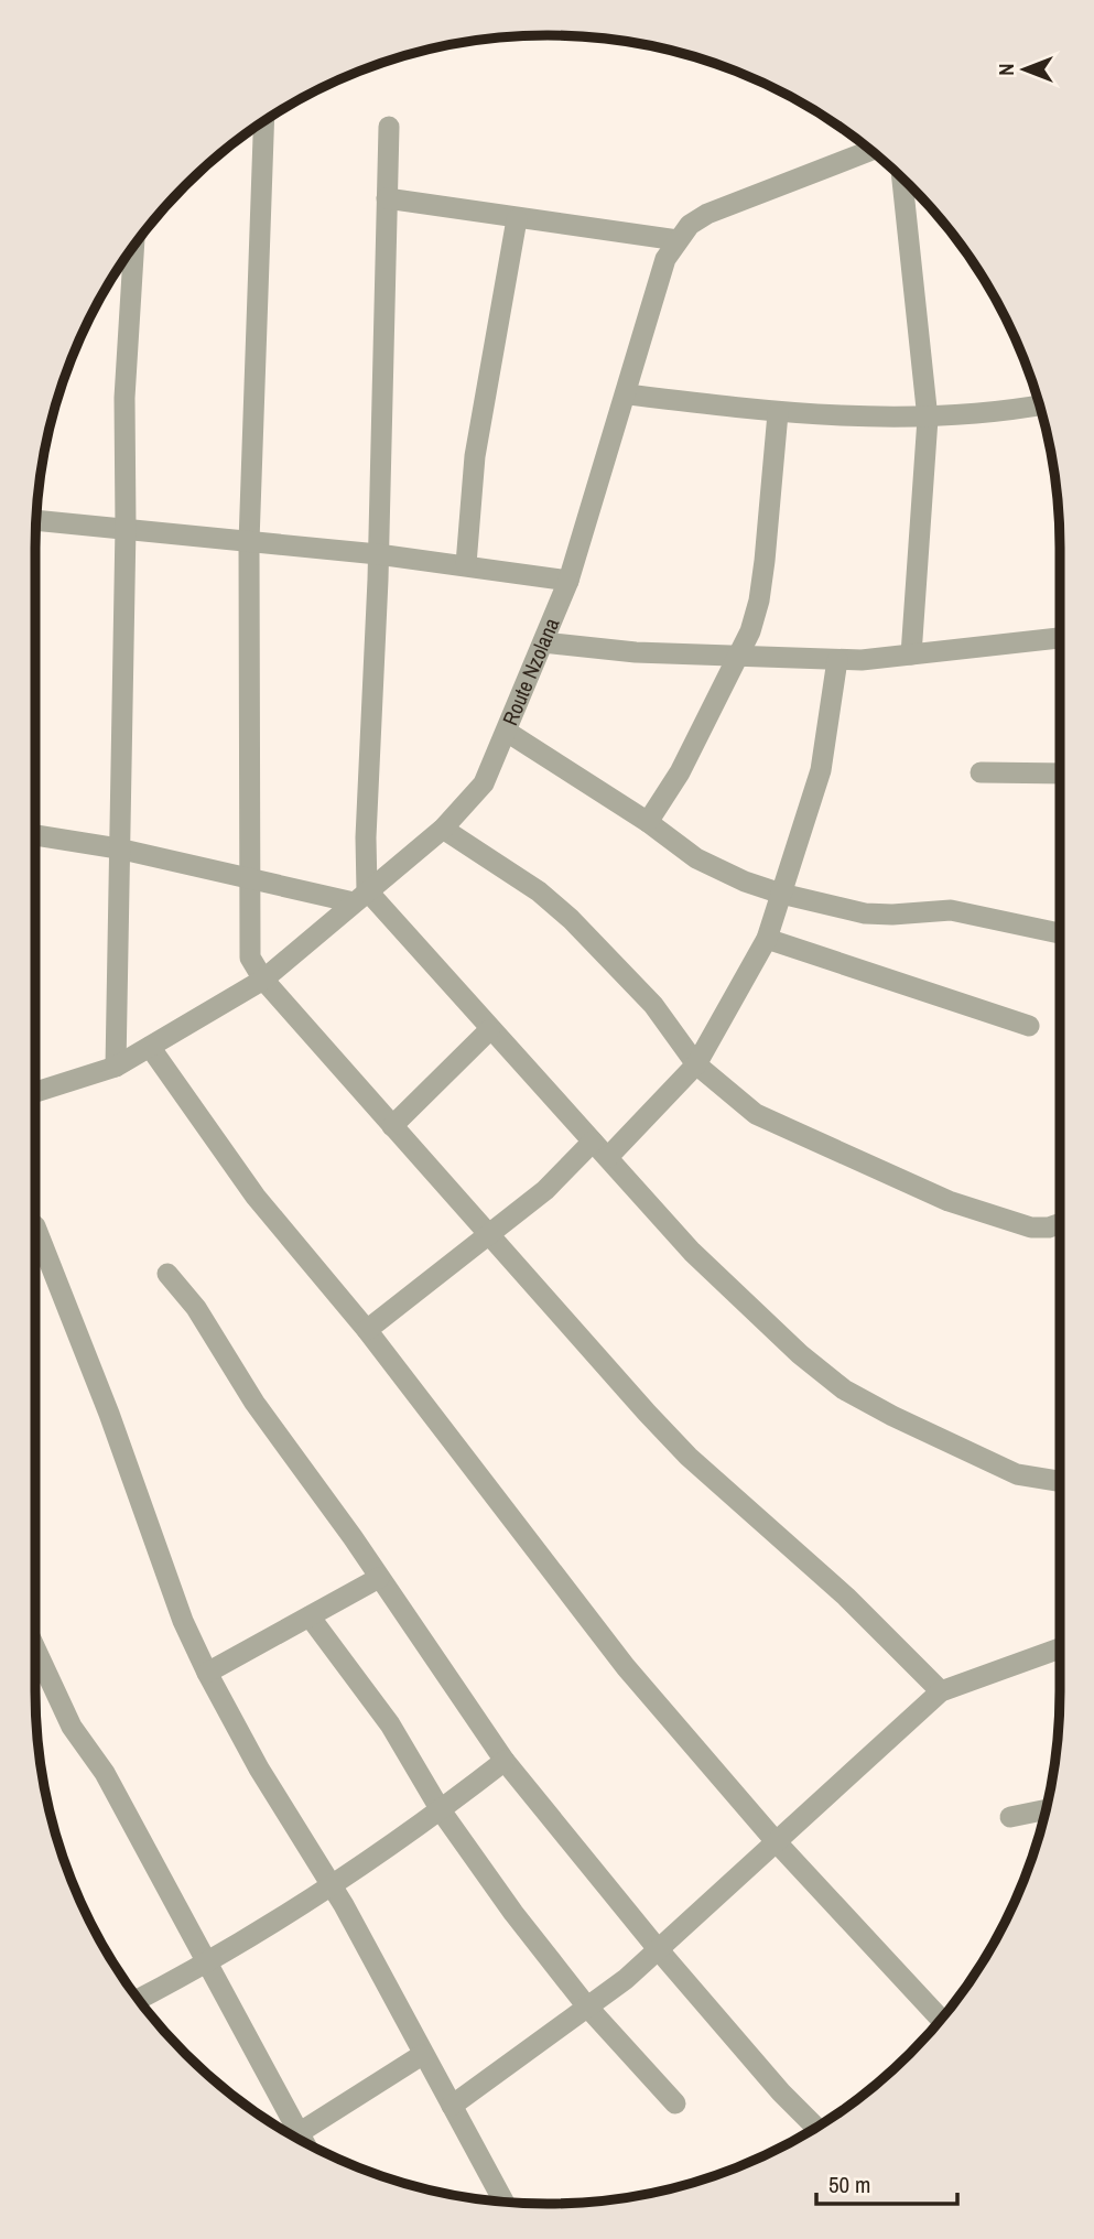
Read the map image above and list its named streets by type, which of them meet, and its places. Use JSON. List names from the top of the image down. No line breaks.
{"streets":{"street":["Route Nzolana"]},"scale_bar":"50 m","north":"left"}
